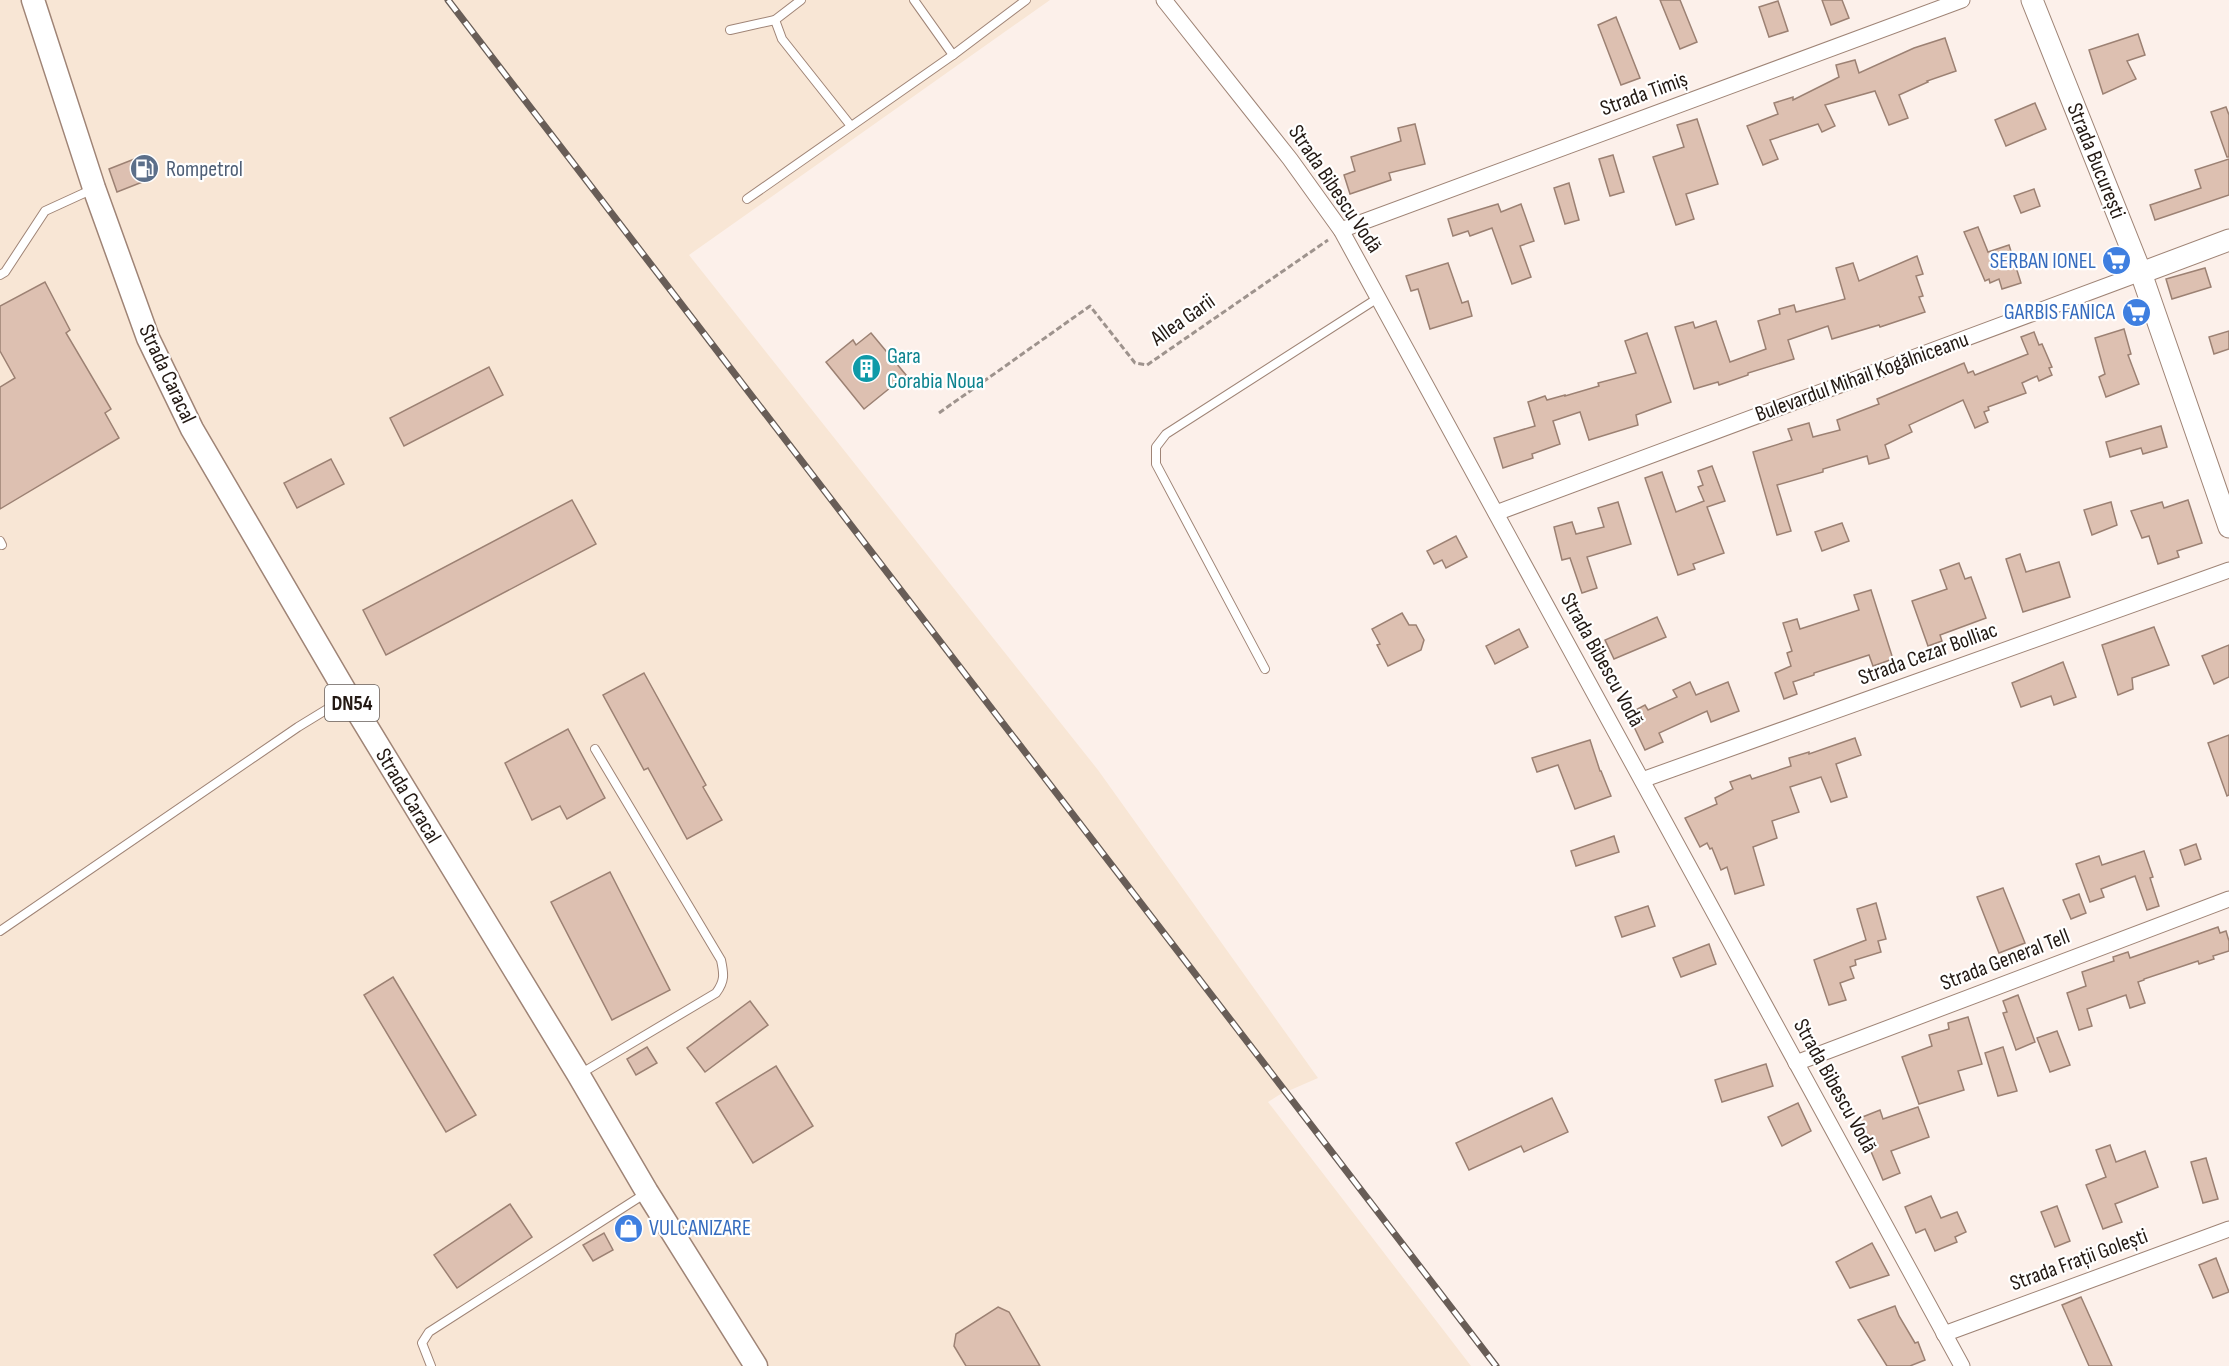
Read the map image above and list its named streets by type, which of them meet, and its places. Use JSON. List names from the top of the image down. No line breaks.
{"streets":{"main road":["Strada Caracal","DN54"],"street":["Strada Timiș","Strada București","Strada Bibescu Vodă","Bulevardul Mihail Kogălniceanu","Strada Cezar Bolliac","Strada General Tell","Strada Frații Golești"],"path":["Allea Garii"]},"crossings":[["Strada Timiș","Strada Bibescu Vodă"],["Strada Timiș","Allea Garii"],["Strada București","Bulevardul Mihail Kogălniceanu"],["Strada Bibescu Vodă","Allea Garii"],["Strada Bibescu Vodă","Bulevardul Mihail Kogălniceanu"],["Strada Bibescu Vodă","Strada Cezar Bolliac"],["Strada Bibescu Vodă","Strada General Tell"],["Strada Bibescu Vodă","Strada Frații Golești"]],"places":{"fuel station":["Rompetrol"],"supermarket":["SERBAN IONEL","GARBIS FANICA"],"building":["Gara Corabia Noua"],"shop":["VULCANIZARE"]}}
